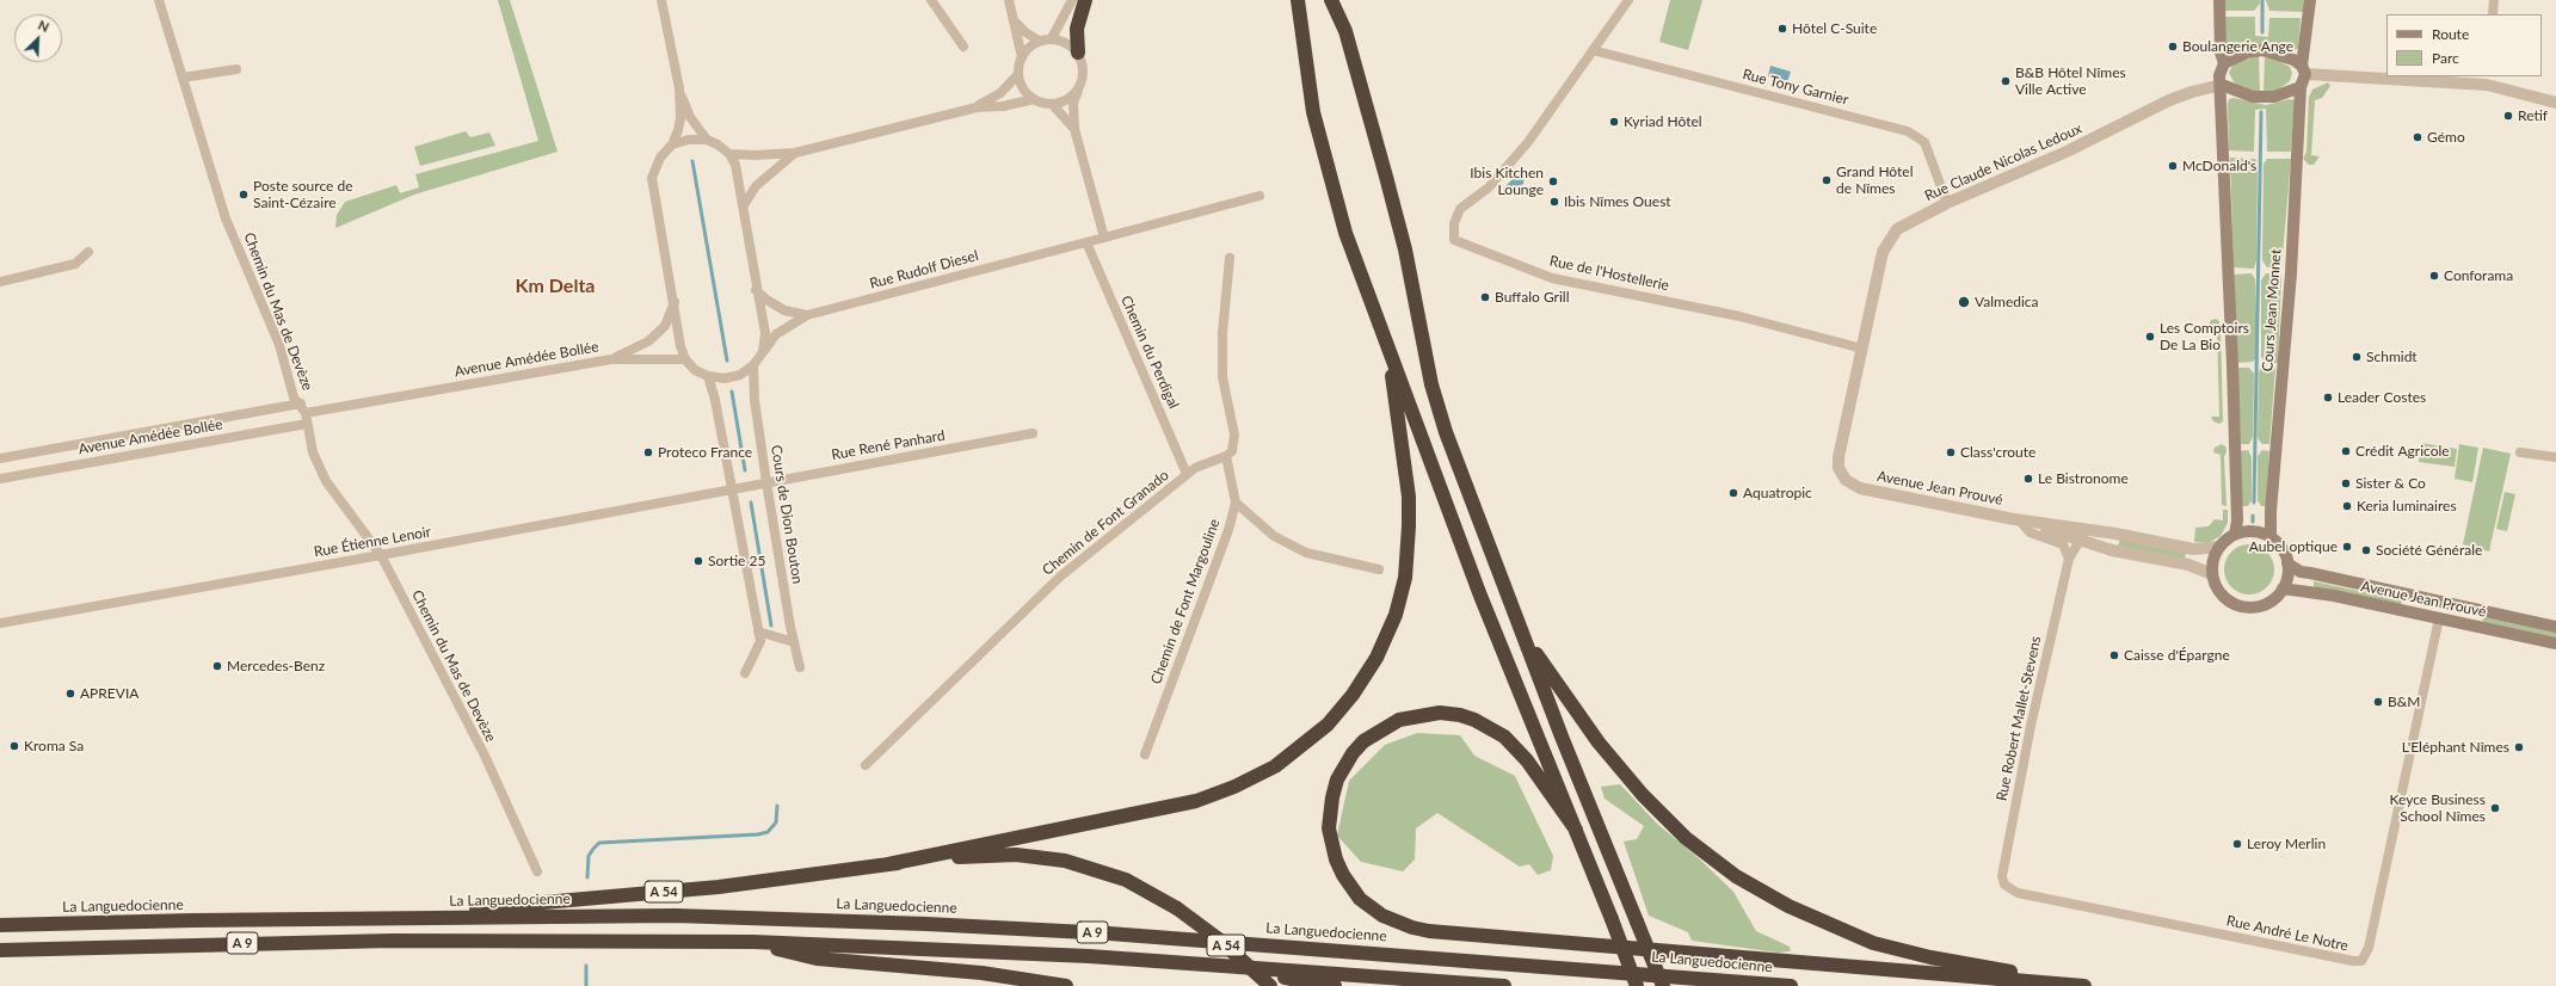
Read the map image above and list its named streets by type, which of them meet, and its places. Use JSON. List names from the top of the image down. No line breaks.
{"streets":{"highway":["A 54","La Languedocienne","A 9"],"main road":["Cours Jean Monnet","Avenue Jean Prouvé"],"street":["Rue Tony Garnier","Rue Claude Nicolas Ledoux","Rue Rudolf Diesel","Rue de l'Hostellerie","Chemin du Mas de Devèze","Chemin du Perdigal","Avenue Amédée Bollée","Rue René Panhard","Cours de Dion Bouton","Chemin de Font Granado","Rue Étienne Lenoir","Chemin de Font Margouline","Rue Robert Mallet-Stevens","Rue André Le Notre"]},"crossings":[["Rue Tony Garnier","Rue Claude Nicolas Ledoux"],["Rue Tony Garnier","Rue de l'Hostellerie"],["Rue Claude Nicolas Ledoux","Rue de l'Hostellerie"],["Rue Claude Nicolas Ledoux","Avenue Jean Prouvé"],["Rue Rudolf Diesel","Chemin du Perdigal"],["Rue Rudolf Diesel","Cours de Dion Bouton"],["Cours Jean Monnet","Avenue Jean Prouvé"],["Chemin du Mas de Devèze","Avenue Amédée Bollée"],["Chemin du Mas de Devèze","Rue Étienne Lenoir"],["Chemin du Perdigal","Chemin de Font Granado"],["Rue René Panhard","Cours de Dion Bouton"],["Rue René Panhard","Rue Étienne Lenoir"],["Avenue Jean Prouvé","Rue Robert Mallet-Stevens"],["Avenue Jean Prouvé","Rue André Le Notre"],["Chemin de Font Granado","Chemin de Font Margouline"],["Rue Robert Mallet-Stevens","Rue André Le Notre"],["A 54","La Languedocienne"]],"districts":["Km Delta"],"places":["Hôtel C-Suite","Boulangerie Ange","B&B Hôtel Nîmes Ville Active","Retif","Kyriad Hôtel","Gémo","McDonald's","Grand Hôtel de Nîmes","Ibis Kitchen Lounge","Poste source de Saint-Cézaire","Ibis Nîmes Ouest","Conforama","Buffalo Grill","Valmedica","Les Comptoirs De La Bio","Schmidt","Leader Costes","Crédit Agricole","Proteco France","Class'croute","Le Bistronome","Sister & Co","Aquatropic","Keria luminaires","Aubel optique","Société Générale","Sortie 25","Caisse d'Épargne","Mercedes-Benz","APREVIA","B&M","Kroma Sa","L'Eléphant Nîmes","Keyce Business School Nîmes","Leroy Merlin"],"legend":["Route","Parc"],"north":"top right"}
